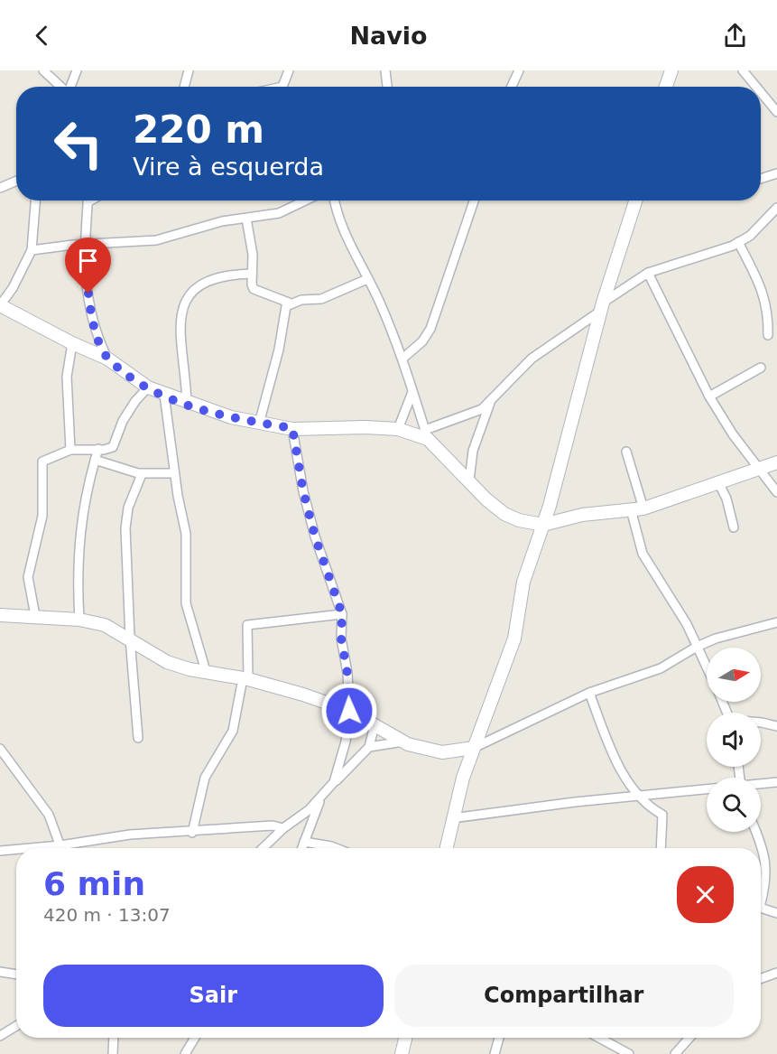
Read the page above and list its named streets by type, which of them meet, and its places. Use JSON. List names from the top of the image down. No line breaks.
{"north":"right","page":{"header":"Navio","turn":["220 m","Vire à esquerda"],"heading":["6 min","420 m · 13:07"],"buttons":["Sair","Compartilhar"]}}
